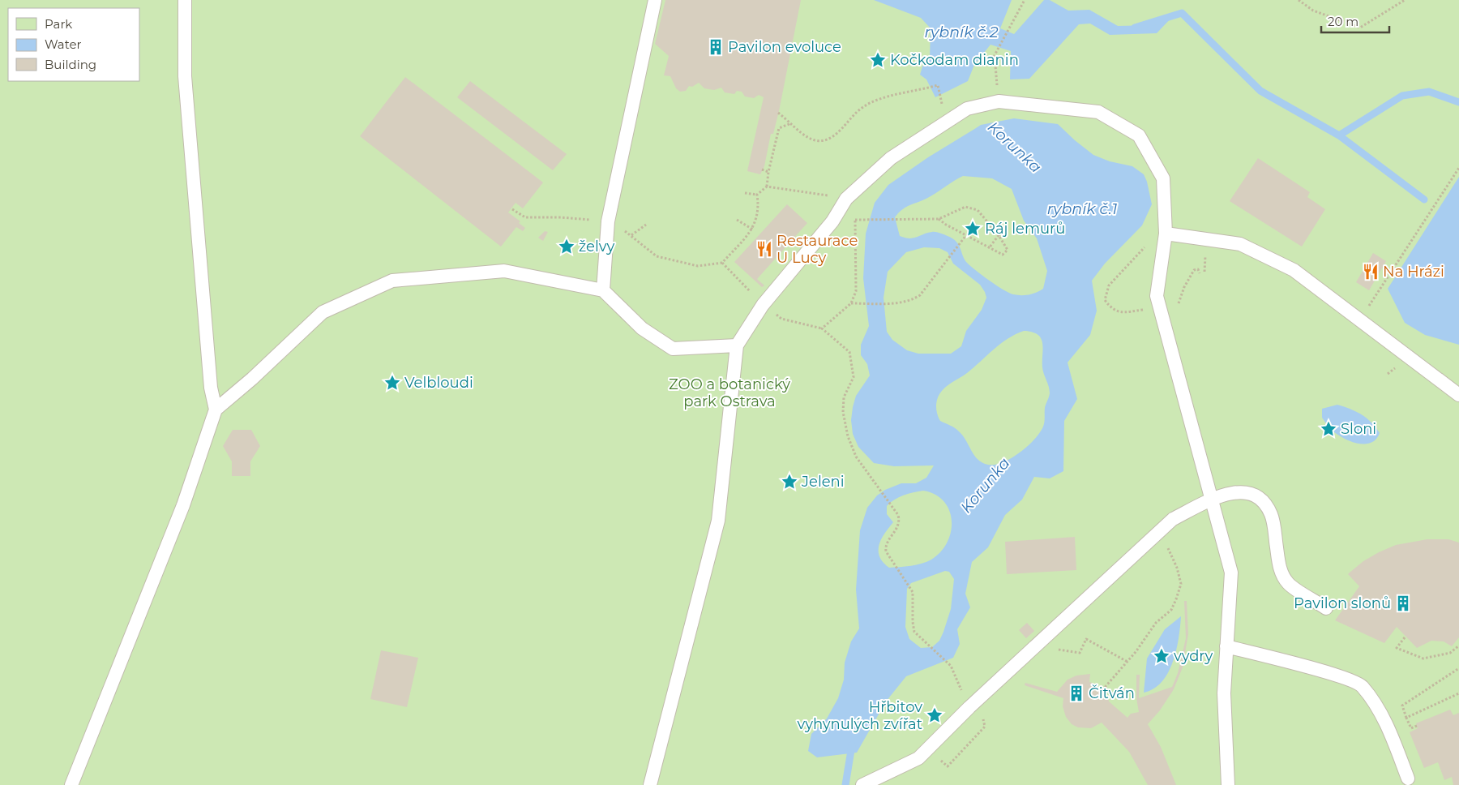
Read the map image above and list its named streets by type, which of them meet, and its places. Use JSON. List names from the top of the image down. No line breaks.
{"water":["rybník č.2","Korunka","rybník č.1"],"parks":["ZOO a botanický park Ostrava"],"places":{"building":["Pavilon evoluce","Pavilon slonů","Čitván"],"place":["Kočkodam dianin","Ráj lemurů","želvy","Velbloudi","Sloni","Jeleni","vydry","Hřbitov vyhynulých zvířat"],"restaurant":["Restaurace U Lucy","Na Hrázi"]},"legend":["Park","Water","Building"],"scale_bar":"20 m"}
